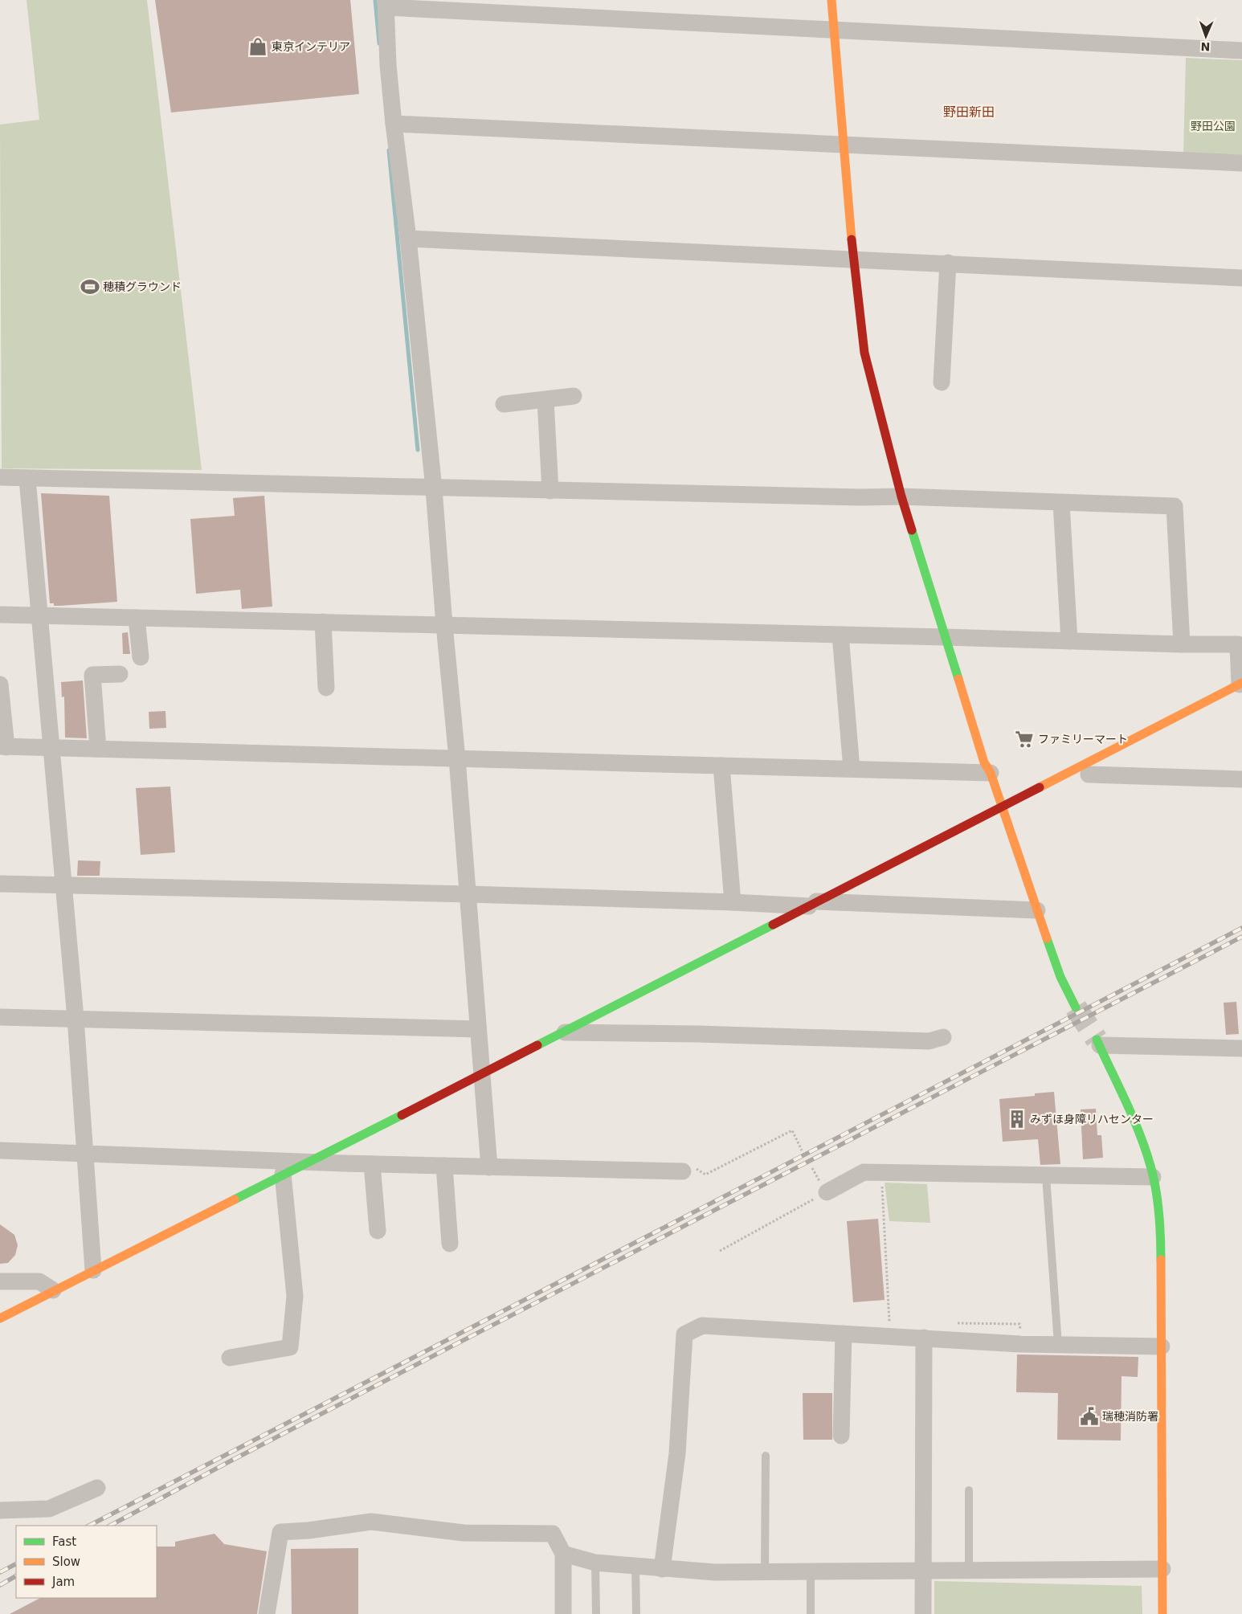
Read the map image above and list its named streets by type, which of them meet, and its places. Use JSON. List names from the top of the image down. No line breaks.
{"districts":["野田新田"],"parks":["野田公園"],"places":{"shop":["東京インテリア"],"sports":["穂積グラウンド"],"supermarket":["ファミリーマート"],"building":["みずほ身障リハセンター"],"public building":["瑞穂消防署"]},"legend":["Fast","Slow","Jam"],"north":"bottom"}
